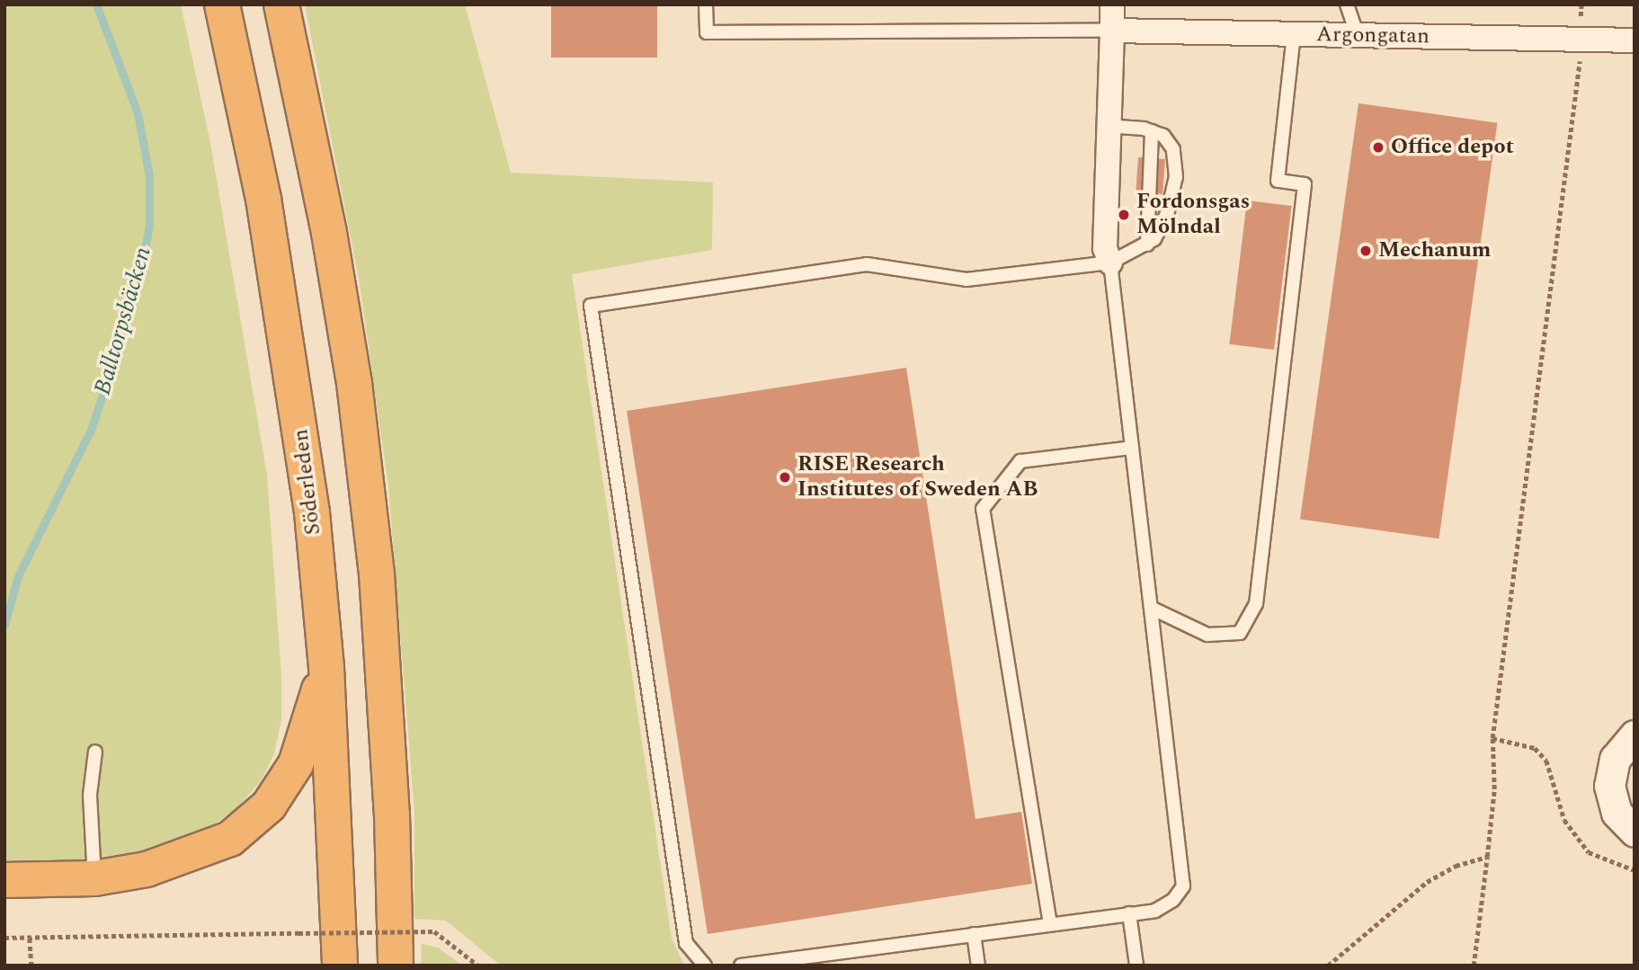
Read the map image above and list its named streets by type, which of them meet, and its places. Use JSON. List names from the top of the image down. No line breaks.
{"streets":{"highway":["Söderleden"],"street":["Argongatan"]},"water":["Balltorpsbäcken"],"places":["Office depot","Fordonsgas Mölndal","Mechanum","RISE Research Institutes of Sweden AB"]}
